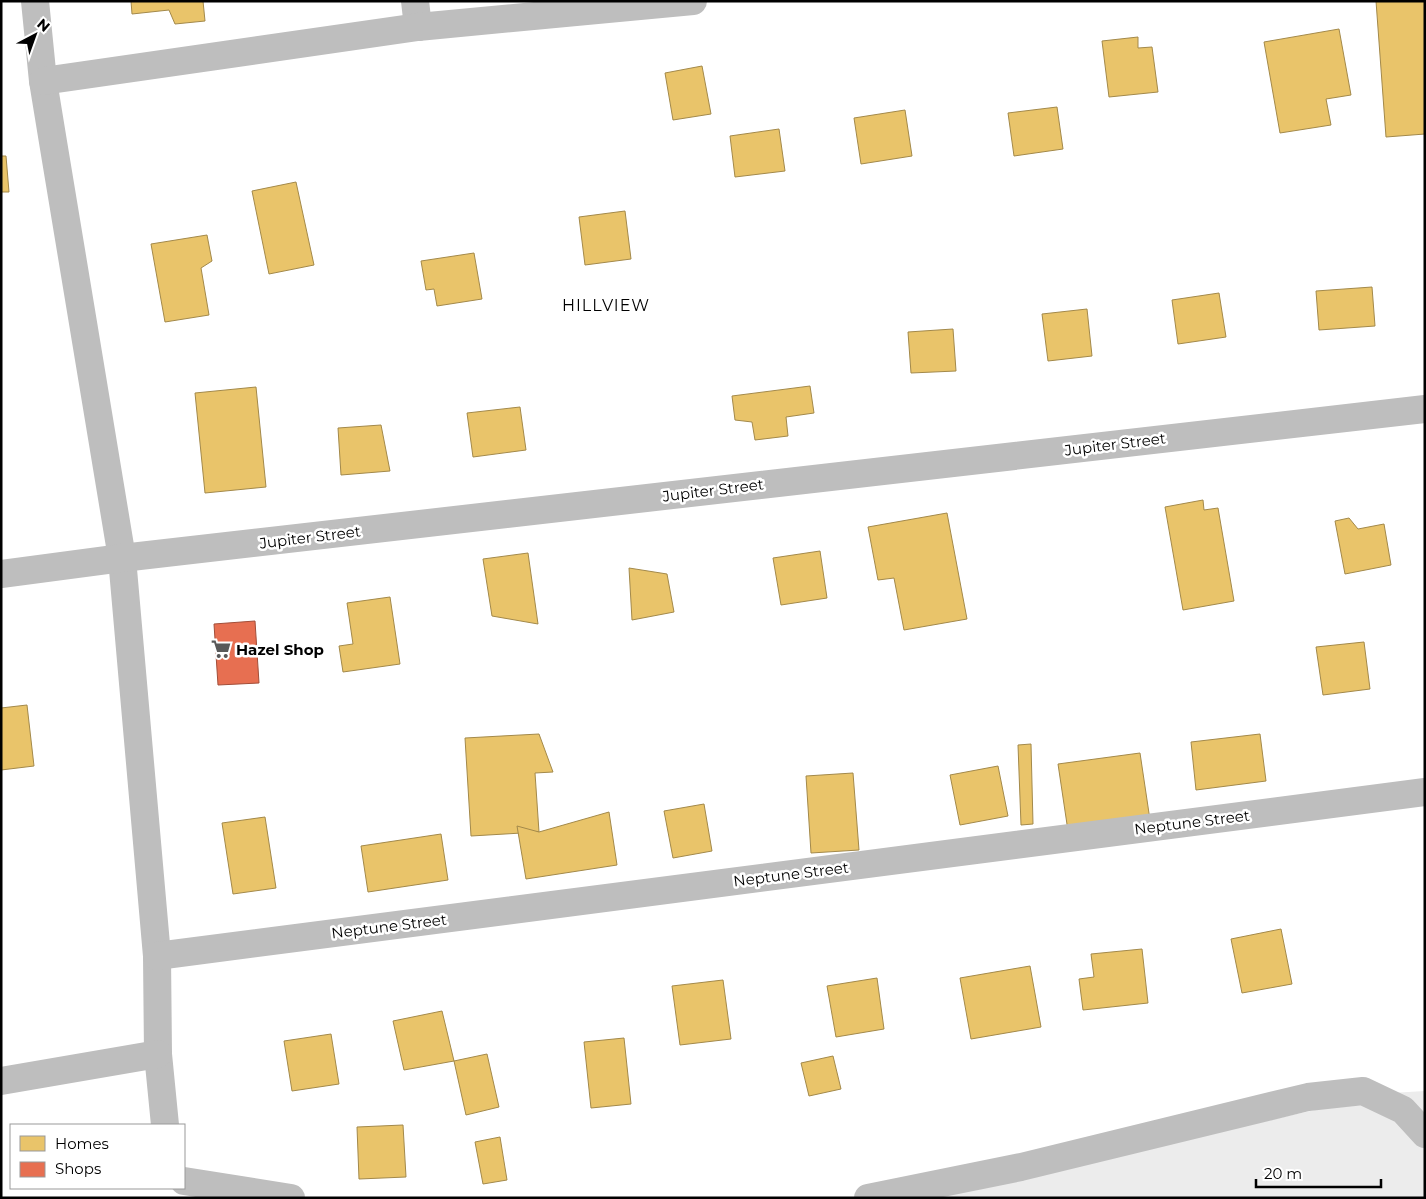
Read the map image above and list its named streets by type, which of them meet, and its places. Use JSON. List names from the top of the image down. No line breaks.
{"streets":{"street":["Jupiter Street","Neptune Street"]},"districts":["HILLVIEW"],"places":{"supermarket":["Hazel Shop"]},"legend":["Homes","Shops"],"scale_bar":"20 m","north":"top right"}
